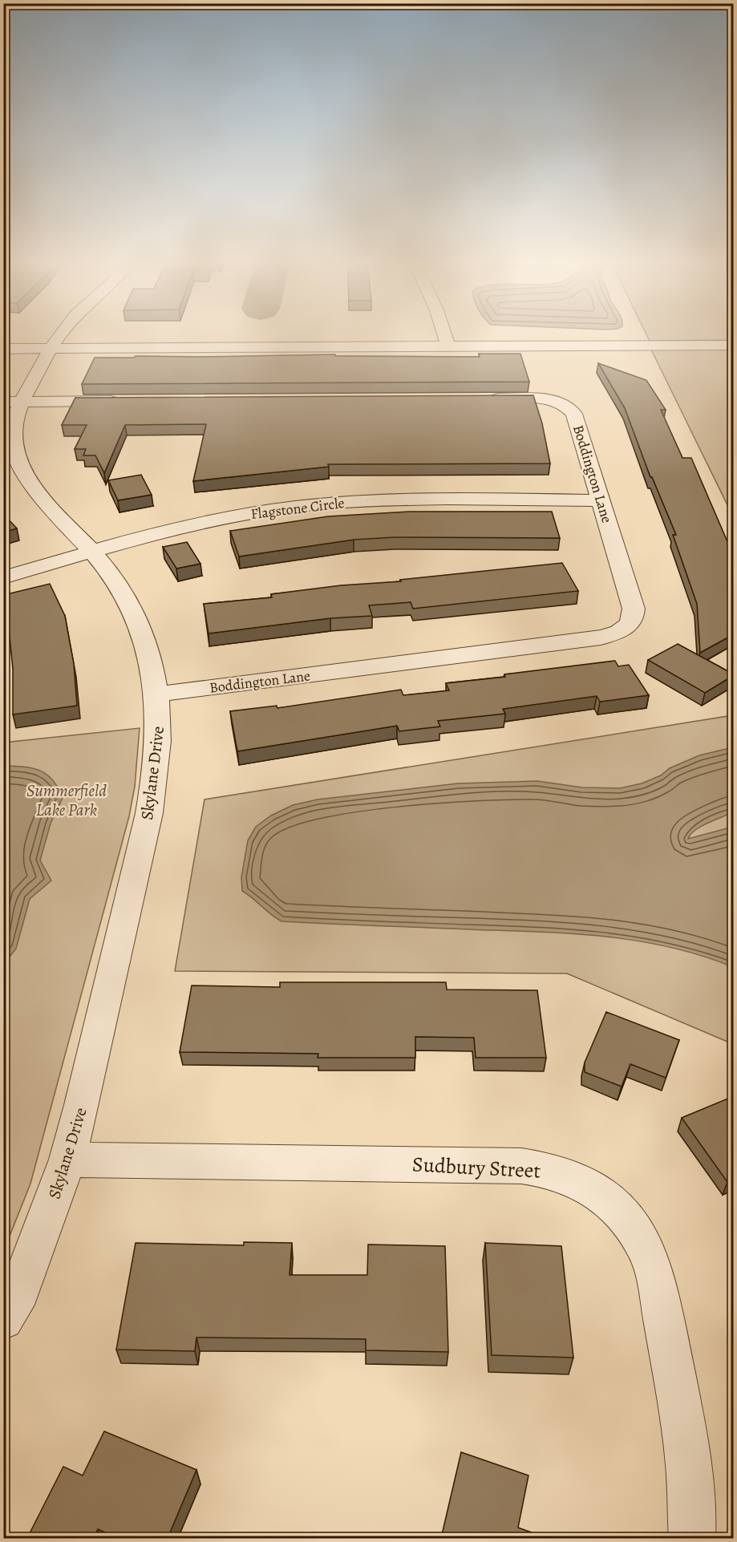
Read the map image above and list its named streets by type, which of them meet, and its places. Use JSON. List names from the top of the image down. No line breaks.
{"streets":{"street":["Boddington Lane","Flagstone Circle","Skylane Drive","Sudbury Street"]},"crossings":[["Boddington Lane","Flagstone Circle"],["Boddington Lane","Skylane Drive"],["Flagstone Circle","Skylane Drive"],["Skylane Drive","Sudbury Street"]],"parks":["Summerfield Lake Park"]}
